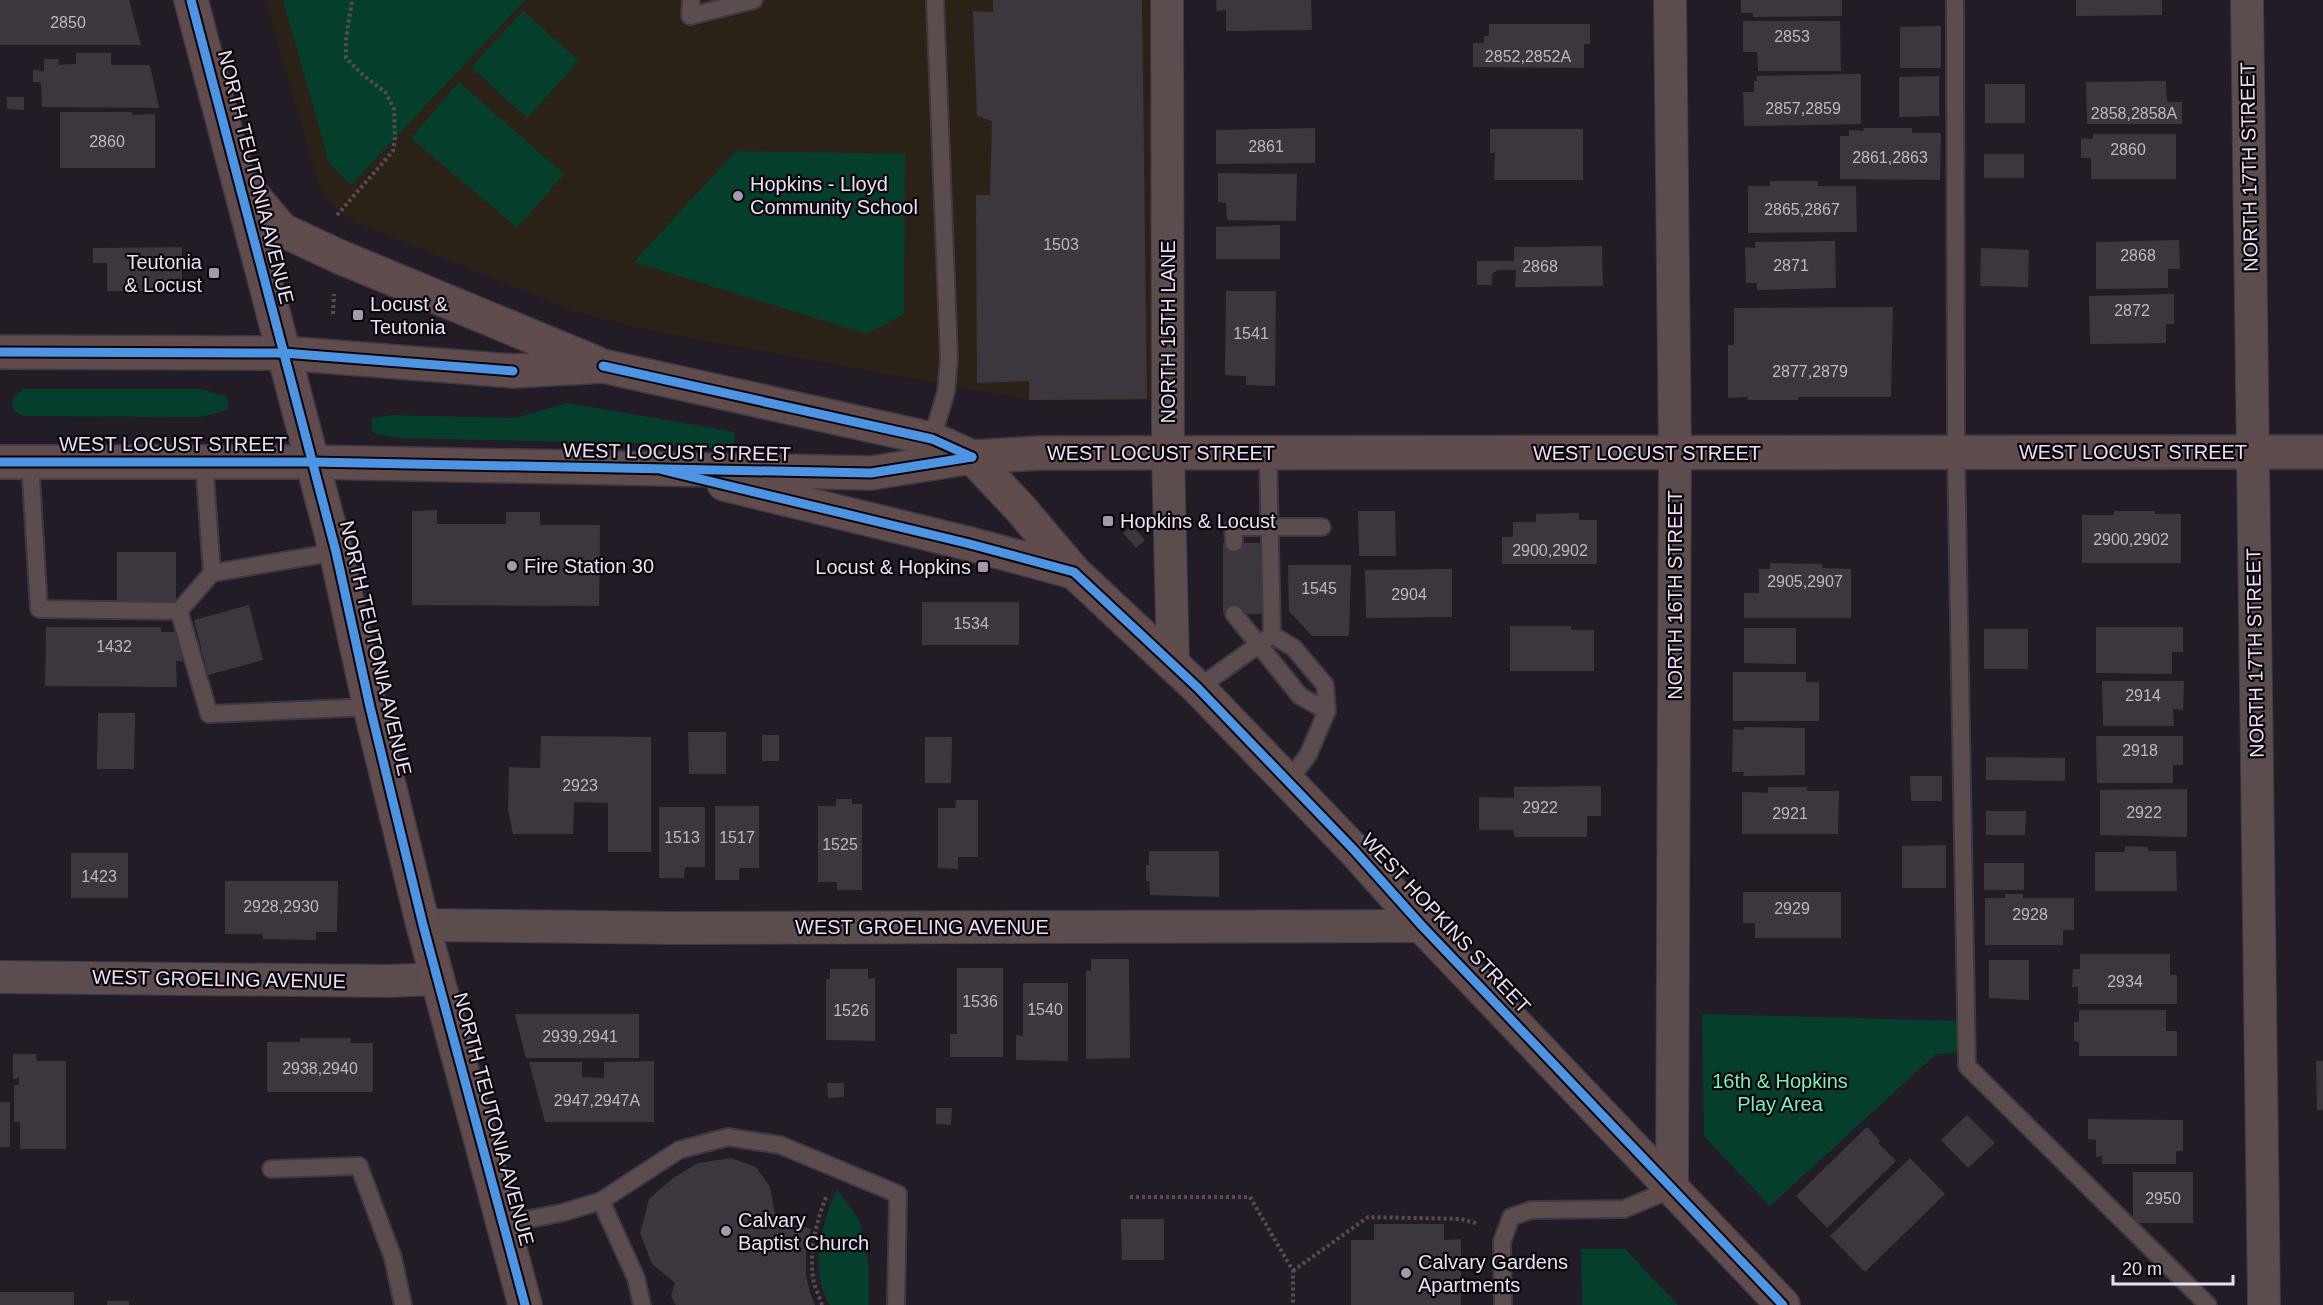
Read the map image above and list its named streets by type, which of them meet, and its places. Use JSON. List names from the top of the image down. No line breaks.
{"streets":{"main road":["NORTH TEUTONIA AVENUE","WEST LOCUST STREET","WEST HOPKINS STREET"],"street":["NORTH 17TH STREET","NORTH 15TH LANE","NORTH 16TH STREET","WEST GROELING AVENUE"]},"crossings":[["NORTH 17TH STREET","WEST LOCUST STREET"],["NORTH TEUTONIA AVENUE","WEST LOCUST STREET"],["NORTH TEUTONIA AVENUE","WEST GROELING AVENUE"],["NORTH 15TH LANE","WEST LOCUST STREET"],["NORTH 15TH LANE","WEST HOPKINS STREET"],["WEST LOCUST STREET","NORTH 16TH STREET"],["WEST LOCUST STREET","WEST HOPKINS STREET"],["NORTH 16TH STREET","WEST HOPKINS STREET"],["WEST HOPKINS STREET","WEST GROELING AVENUE"]],"parks":["16th & Hopkins Play Area"],"places":{"other":["Hopkins - Lloyd Community School","Fire Station 30","Calvary Baptist Church","Calvary Gardens Apartments"],"transit":["Teutonia & Locust","Locust & Teutonia","Hopkins & Locust","Locust & Hopkins"]},"house_numbers":["2850","2853","2852,2852A","2857,2859","2858,2858A","2860","2861","2860","2861,2863","2865,2867","1503","2868","2871","2868","2872","1541","2877,2879","2900,2902","2900,2902","2905,2907","1545","2904","1534","1432","2914","2918","2923","2922","2922","2921","1513","1517","1525","1423","2928,2930","2929","2928","2934","1536","1540","1526","2939,2941","2938,2940","2947,2947A","2950"],"scale_bar":"20 m"}
